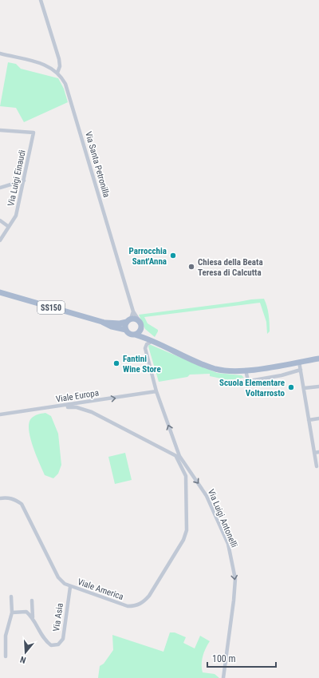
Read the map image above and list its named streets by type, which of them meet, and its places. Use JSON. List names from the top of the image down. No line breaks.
{"streets":{"main road":["SS150"],"street":["Via Santa Petronilla","Via Luigi Einaudi","Viale Europa","Via Luigi Antonelli","Viale America","Via Asia"]},"crossings":[["Via Santa Petronilla","SS150"],["Viale Europa","Via Luigi Antonelli"],["Via Luigi Antonelli","Viale America"],["Viale America","Via Asia"]],"one_way":["Viale Europa"],"places":["Parrocchia Sant'Anna","Chiesa della Beata Teresa di Calcutta","Fantini Wine Store","Scuola Elementare Voltarrosto"],"scale_bar":"100 m","north":"bottom"}
